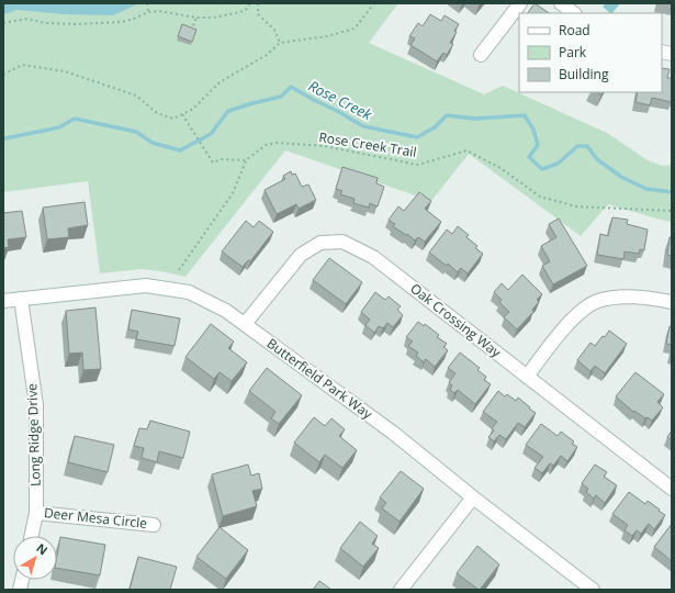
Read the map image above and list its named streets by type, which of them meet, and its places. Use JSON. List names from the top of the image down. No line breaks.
{"streets":{"street":["Oak Crossing Way","Butterfield Park Way","Long Ridge Drive","Deer Mesa Circle"],"path":["Rose Creek Trail"]},"crossings":[["Oak Crossing Way","Butterfield Park Way"],["Butterfield Park Way","Long Ridge Drive"],["Long Ridge Drive","Deer Mesa Circle"]],"water":["Rose Creek"],"legend":["Road","Park","Building"],"north":"top right"}
